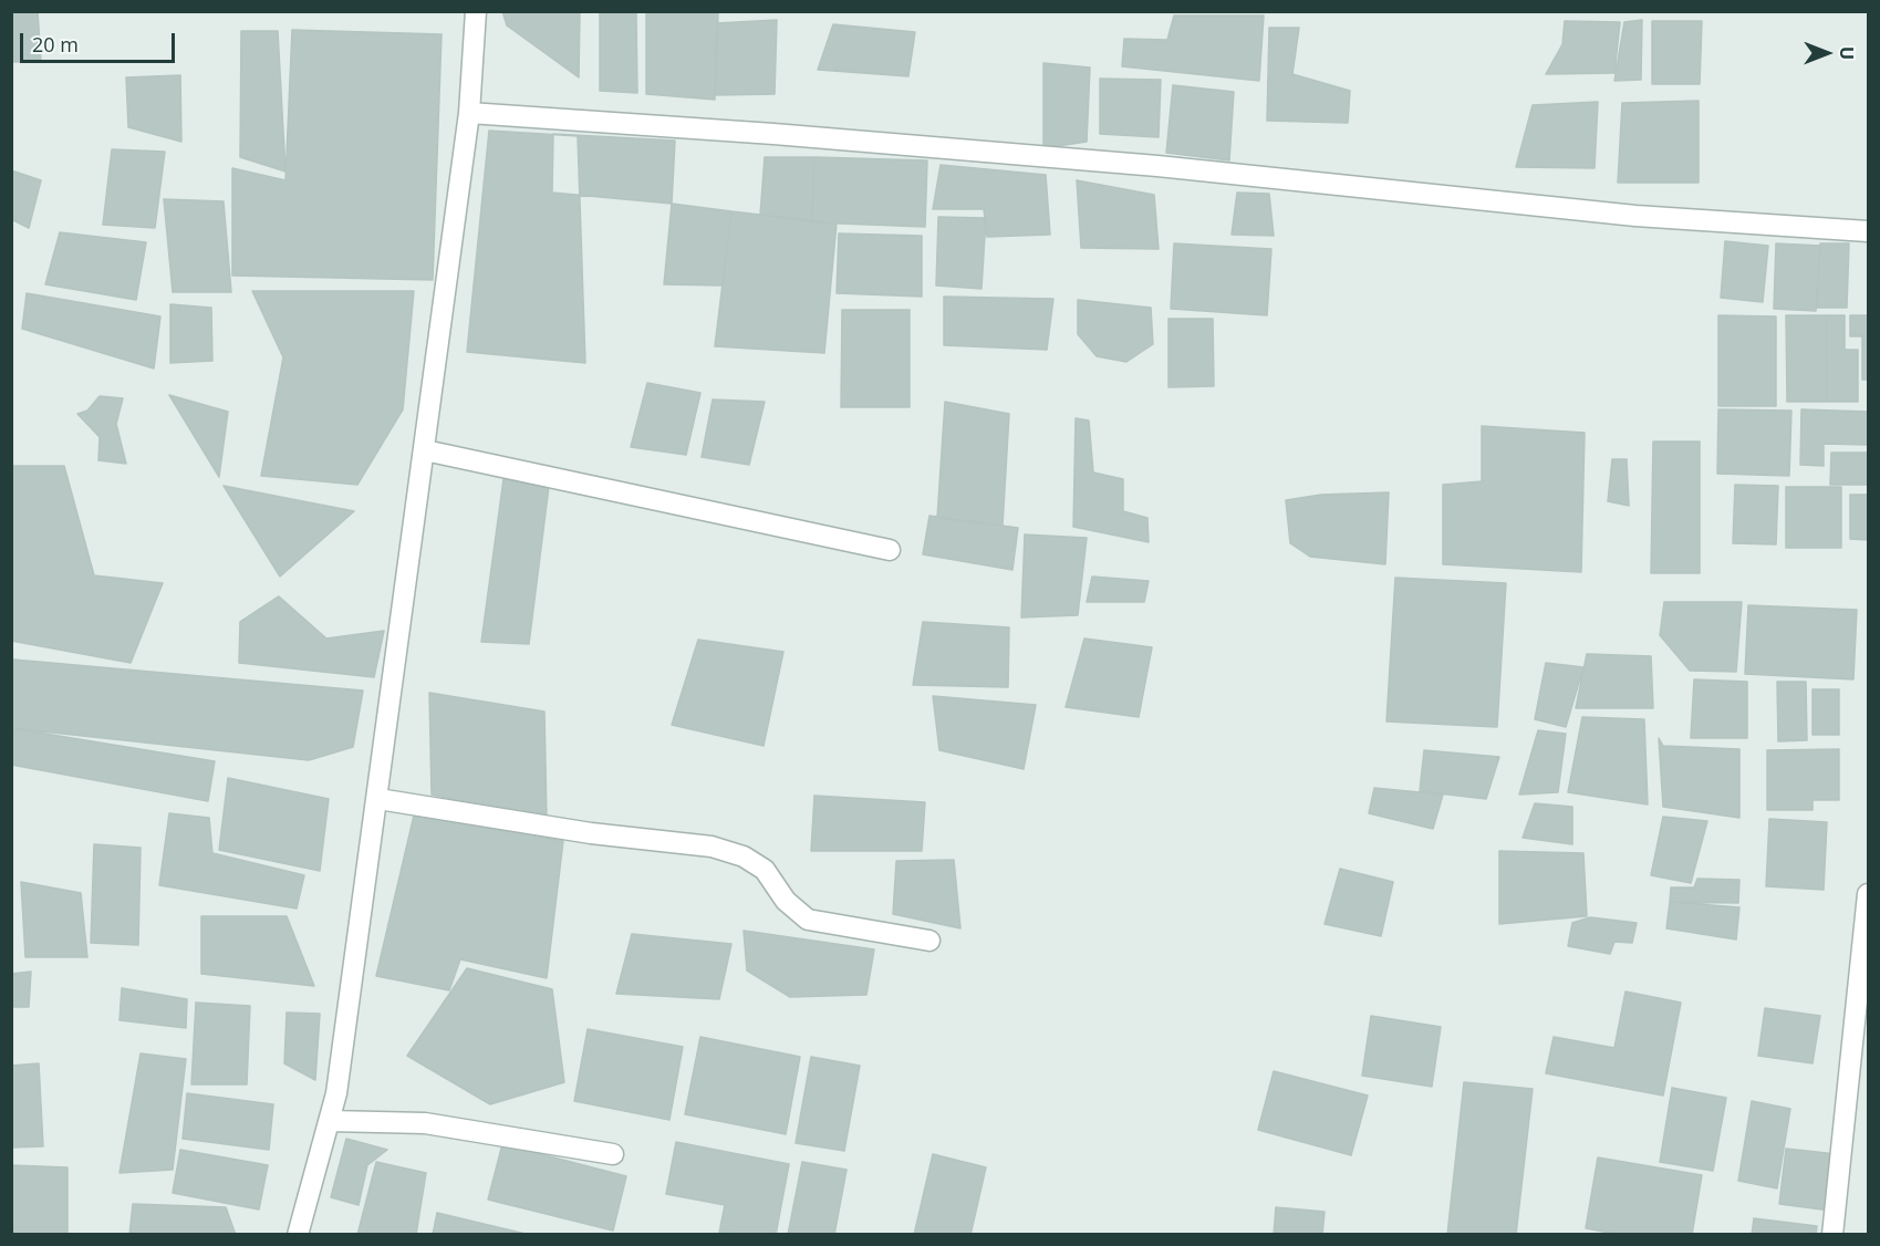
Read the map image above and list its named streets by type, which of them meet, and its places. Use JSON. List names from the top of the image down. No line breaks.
{"scale_bar":"20 m","north":"right"}
